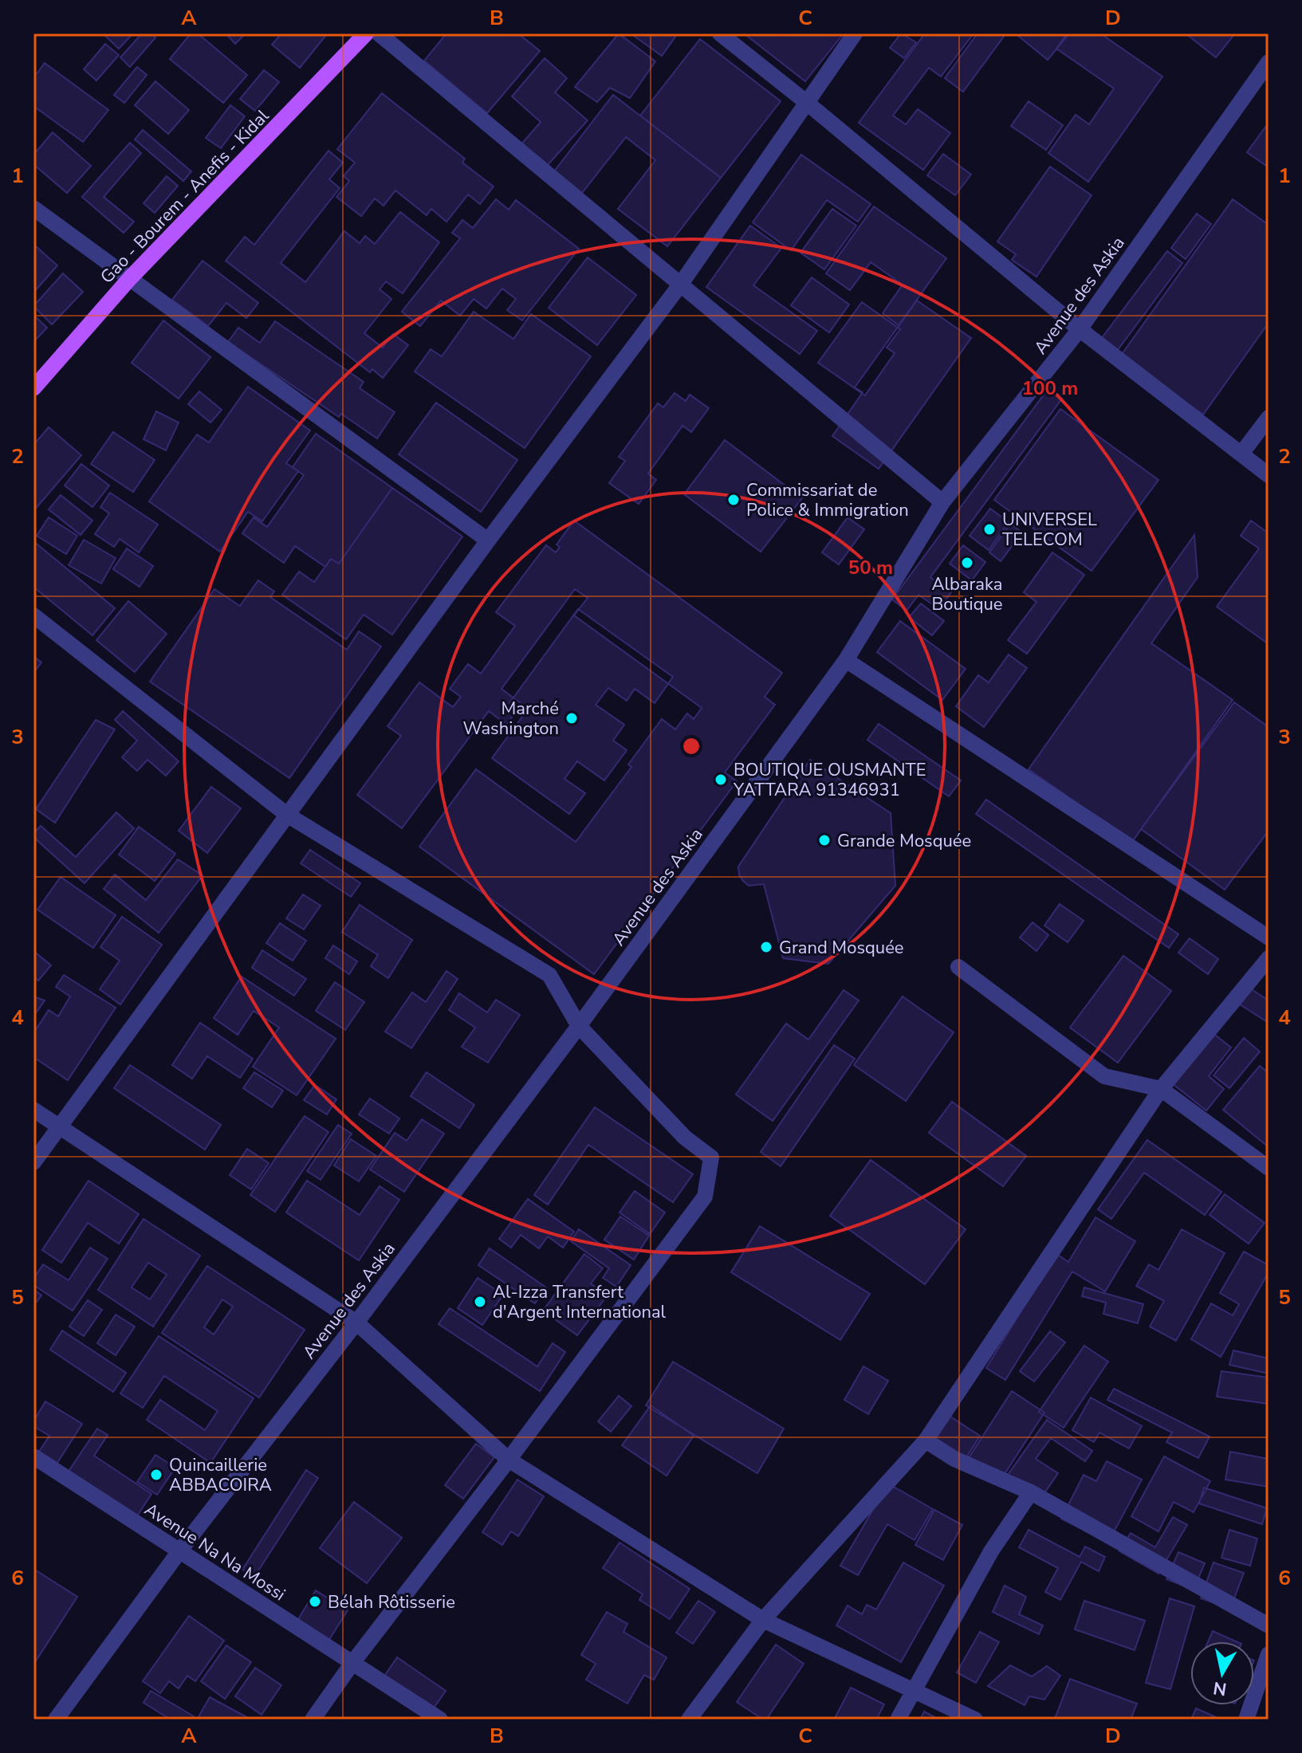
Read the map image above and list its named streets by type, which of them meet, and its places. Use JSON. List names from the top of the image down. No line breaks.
{"streets":{"main road":["Gao - Bourem - Anefis - Kidal"],"street":["Avenue des Askia","Avenue Na Na Mossi"]},"crossings":[["Avenue des Askia","Avenue Na Na Mossi"]],"places":["Commissariat de Police & Immigration","UNIVERSEL TELECOM","Albaraka Boutique","Marché Washington","BOUTIQUE OUSMANTE YATTARA 91346931","Grande Mosquée","Grand Mosquée","Al-Izza Transfert d'Argent International","Quincaillerie ABBACOIRA","Bélah Rôtisserie"],"north":"bottom","grid":{"columns":["A","B","C","D"],"rows":["1","2","3","4","5","6"]},"rings":["100 m","50 m"]}
